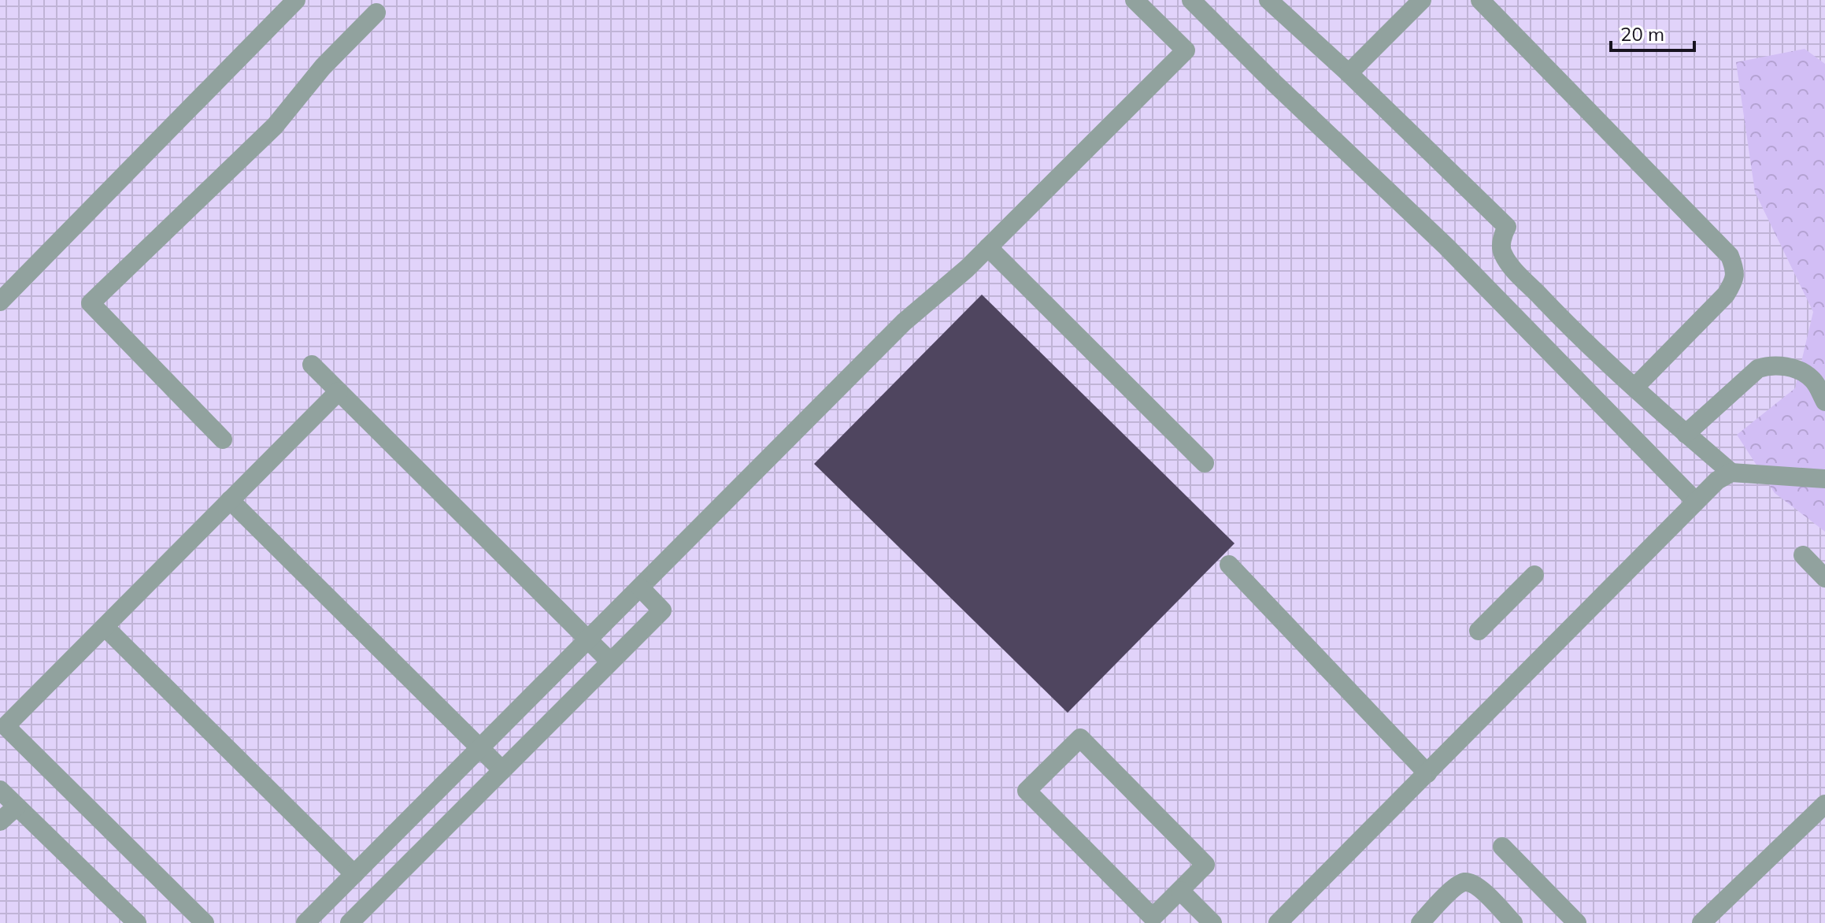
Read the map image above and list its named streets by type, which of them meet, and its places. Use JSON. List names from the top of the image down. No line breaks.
{"scale_bar":"20 m"}
